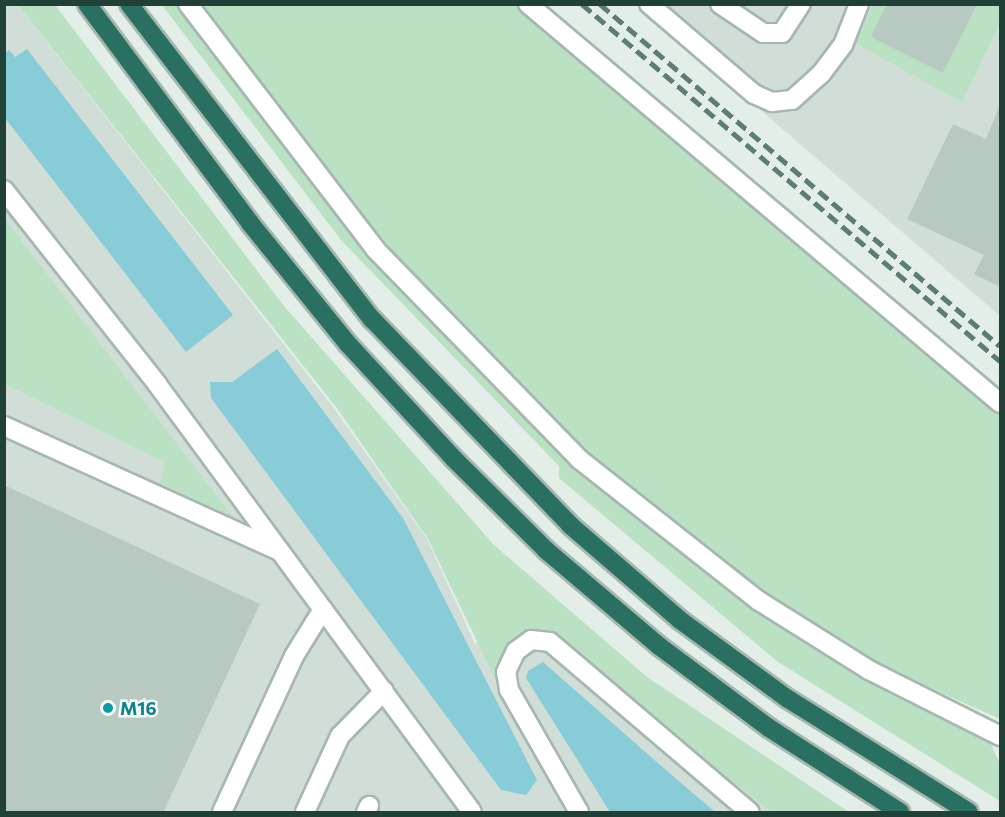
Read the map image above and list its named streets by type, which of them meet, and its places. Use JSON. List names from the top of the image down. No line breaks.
{"places":["M16"]}
